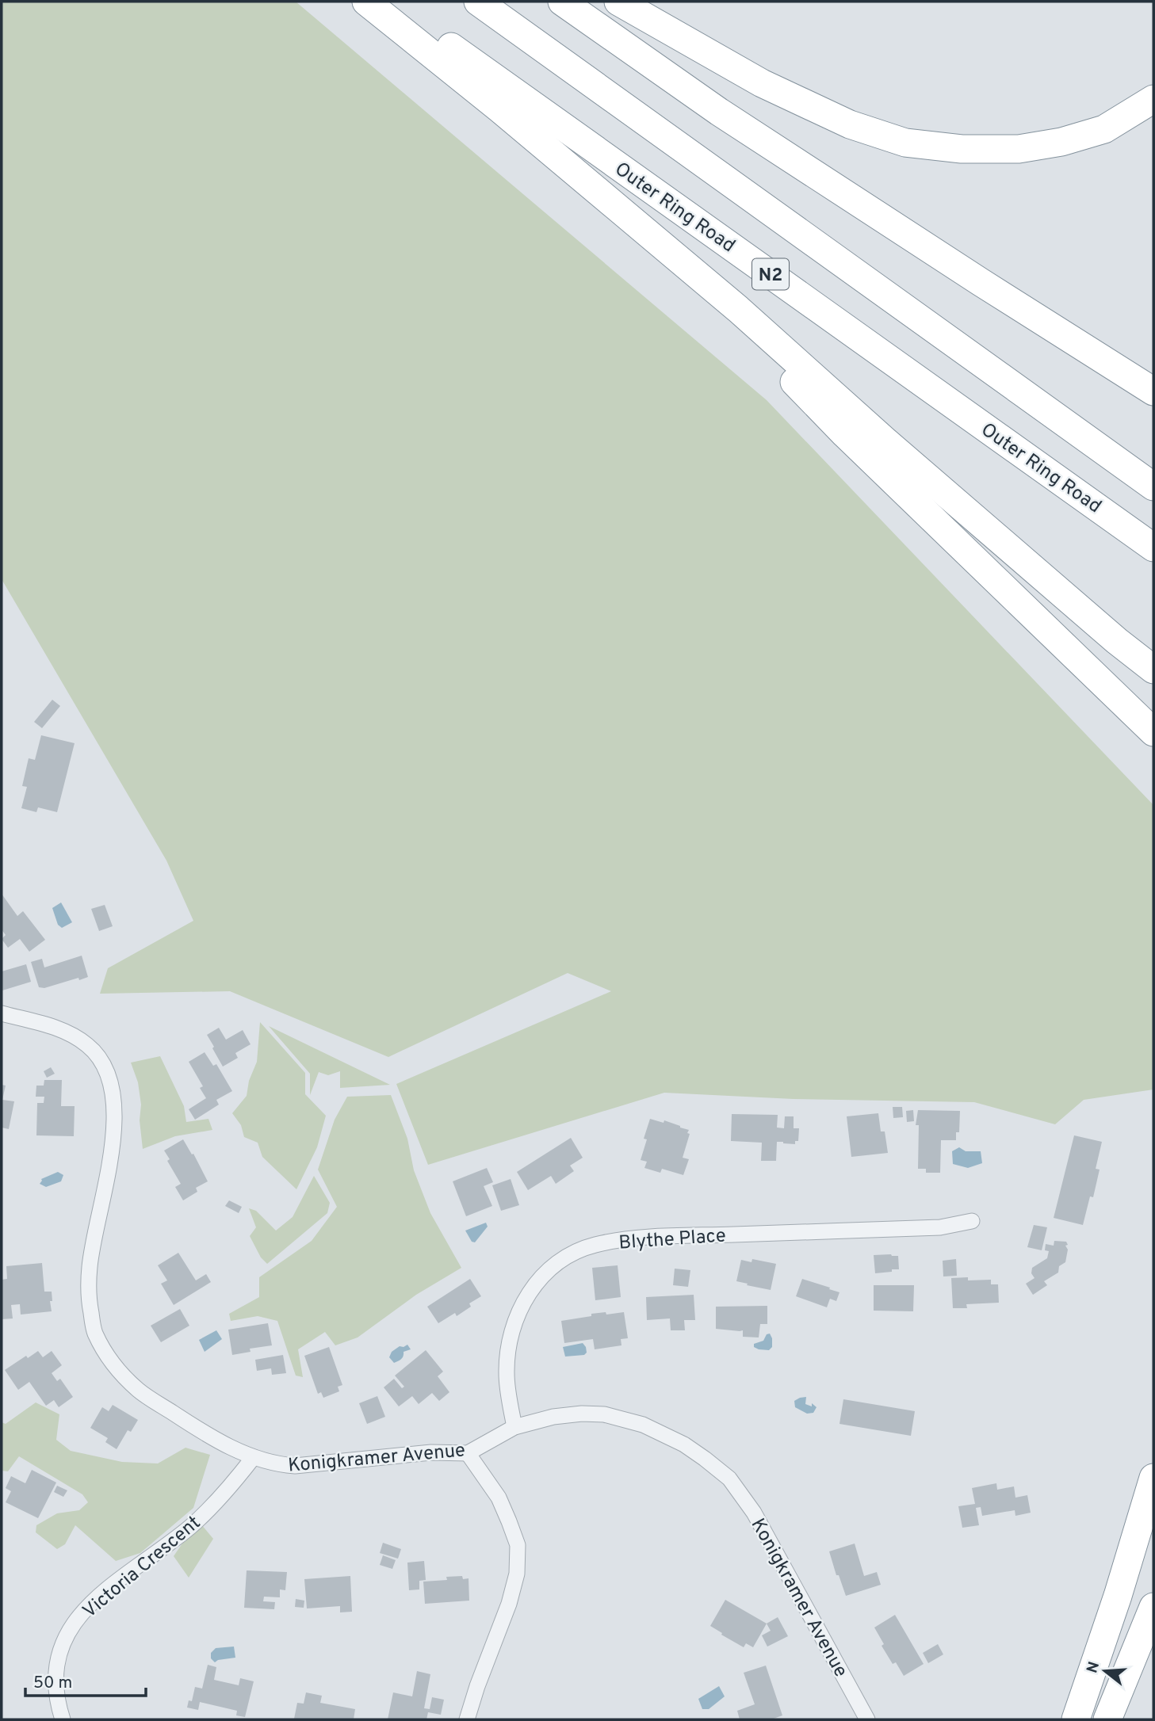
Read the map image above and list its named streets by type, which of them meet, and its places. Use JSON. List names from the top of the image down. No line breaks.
{"streets":{"highway":["Outer Ring Road","N2"],"street":["Blythe Place","Konigkramer Avenue","Victoria Crescent"]},"crossings":[["Blythe Place","Konigkramer Avenue"],["Konigkramer Avenue","Victoria Crescent"]],"scale_bar":"50 m","north":"left"}
